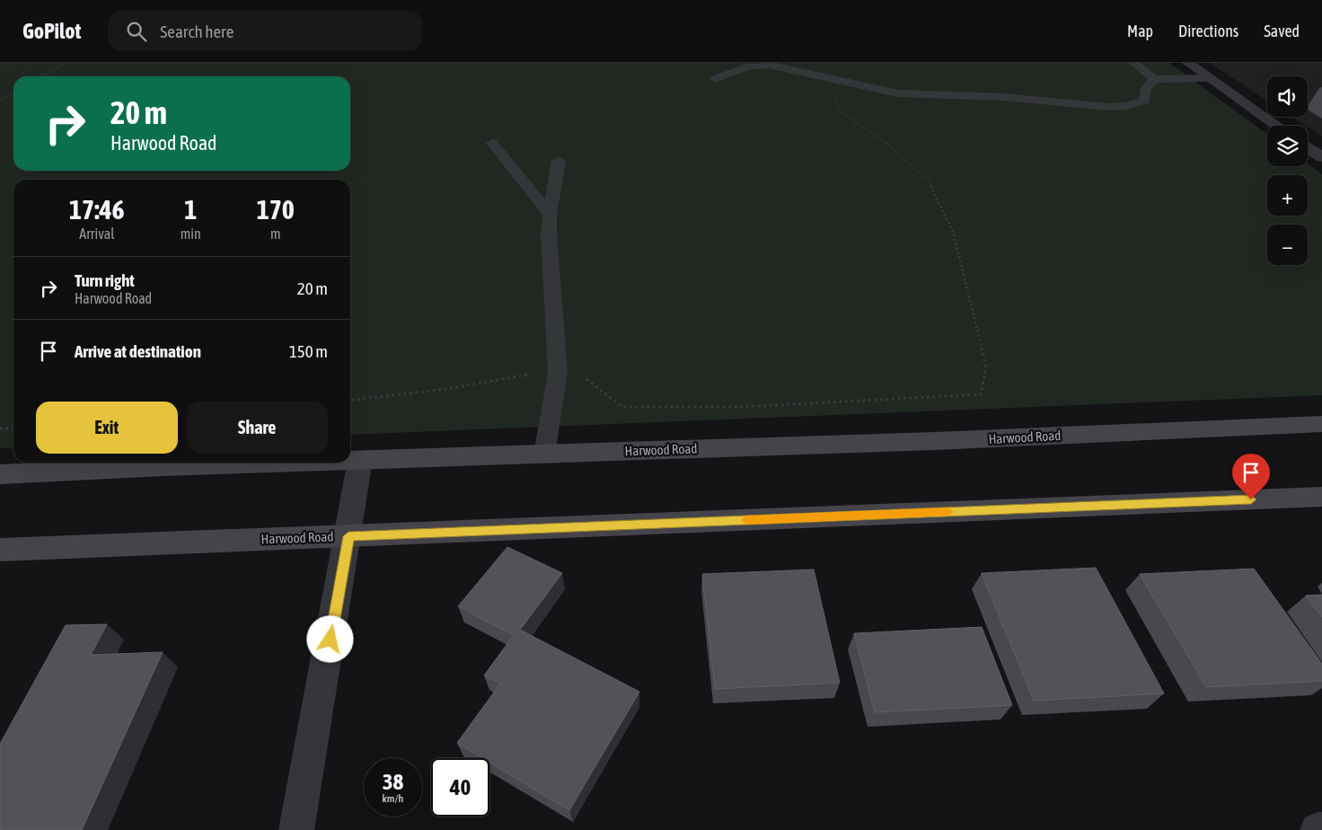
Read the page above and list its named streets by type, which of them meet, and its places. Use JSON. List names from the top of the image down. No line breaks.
{"streets":{"main road":["Harwood Road"]},"page":{"header":"GoPilot","search":"Search here","nav":["Map","Directions","Saved"],"map_buttons":["+","−"],"turn":["20 m","Harwood Road"],"eta":["17:46","Arrival","1","min","170","m"],"list":[{"name":"Turn right","note":"Harwood Road","value":"20 m"},{"name":"Arrive at destination","value":"150 m"}],"buttons":["Exit","Share"],"speed":"38 km/h","limit":"40"}}
